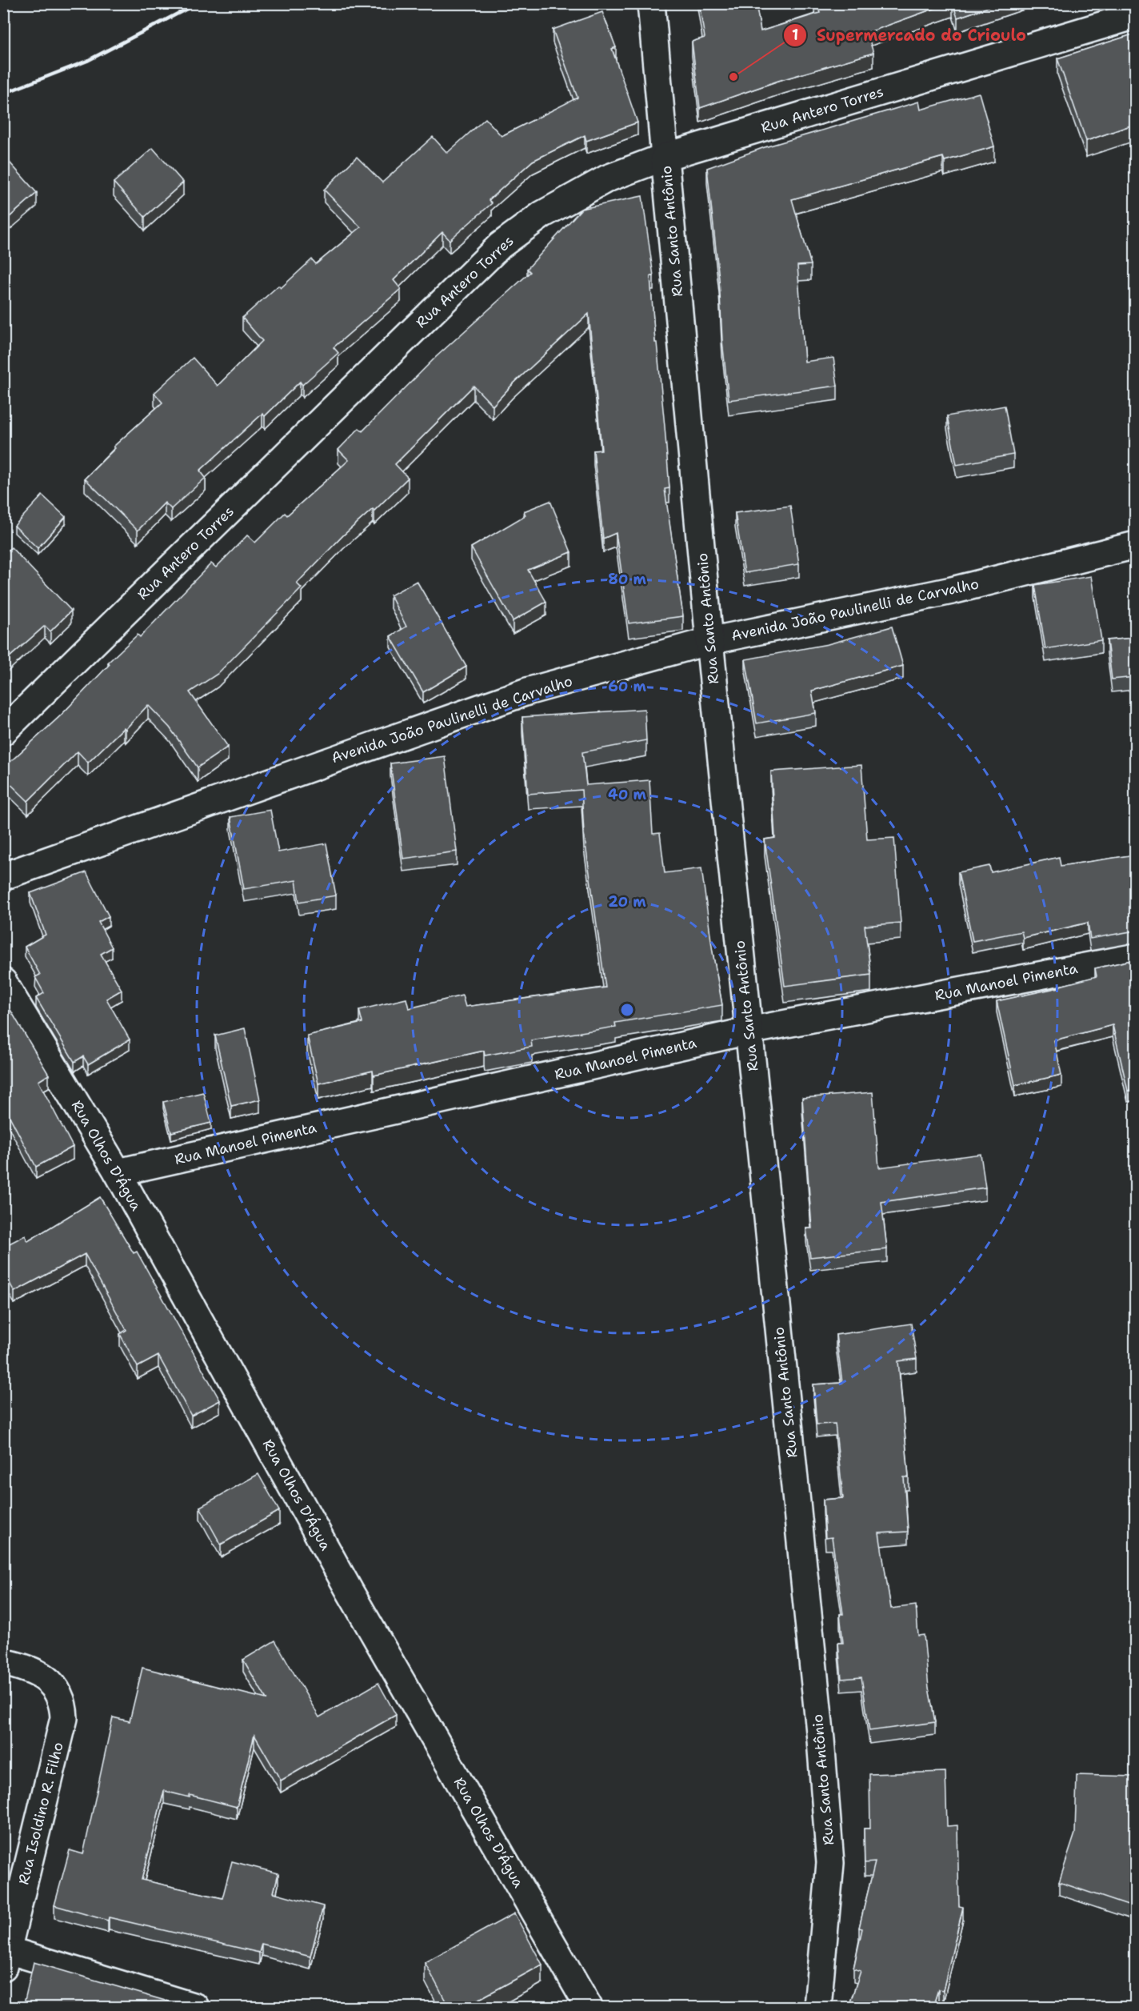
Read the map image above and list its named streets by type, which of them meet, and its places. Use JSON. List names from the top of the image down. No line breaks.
{"streets":{"street":["Rua Antero Torres","Rua Santo Antônio","Avenida João Paulinelli de Carvalho","Rua Manoel Pimenta","Rua Olhos D'Água","Rua Isoldino R. Filho"]},"crossings":[["Rua Antero Torres","Rua Santo Antônio"],["Rua Santo Antônio","Avenida João Paulinelli de Carvalho"],["Rua Santo Antônio","Rua Manoel Pimenta"],["Rua Manoel Pimenta","Rua Olhos D'Água"]],"places":["Supermercado do Crioulo"],"rings":["80 m","60 m","40 m","20 m"]}
